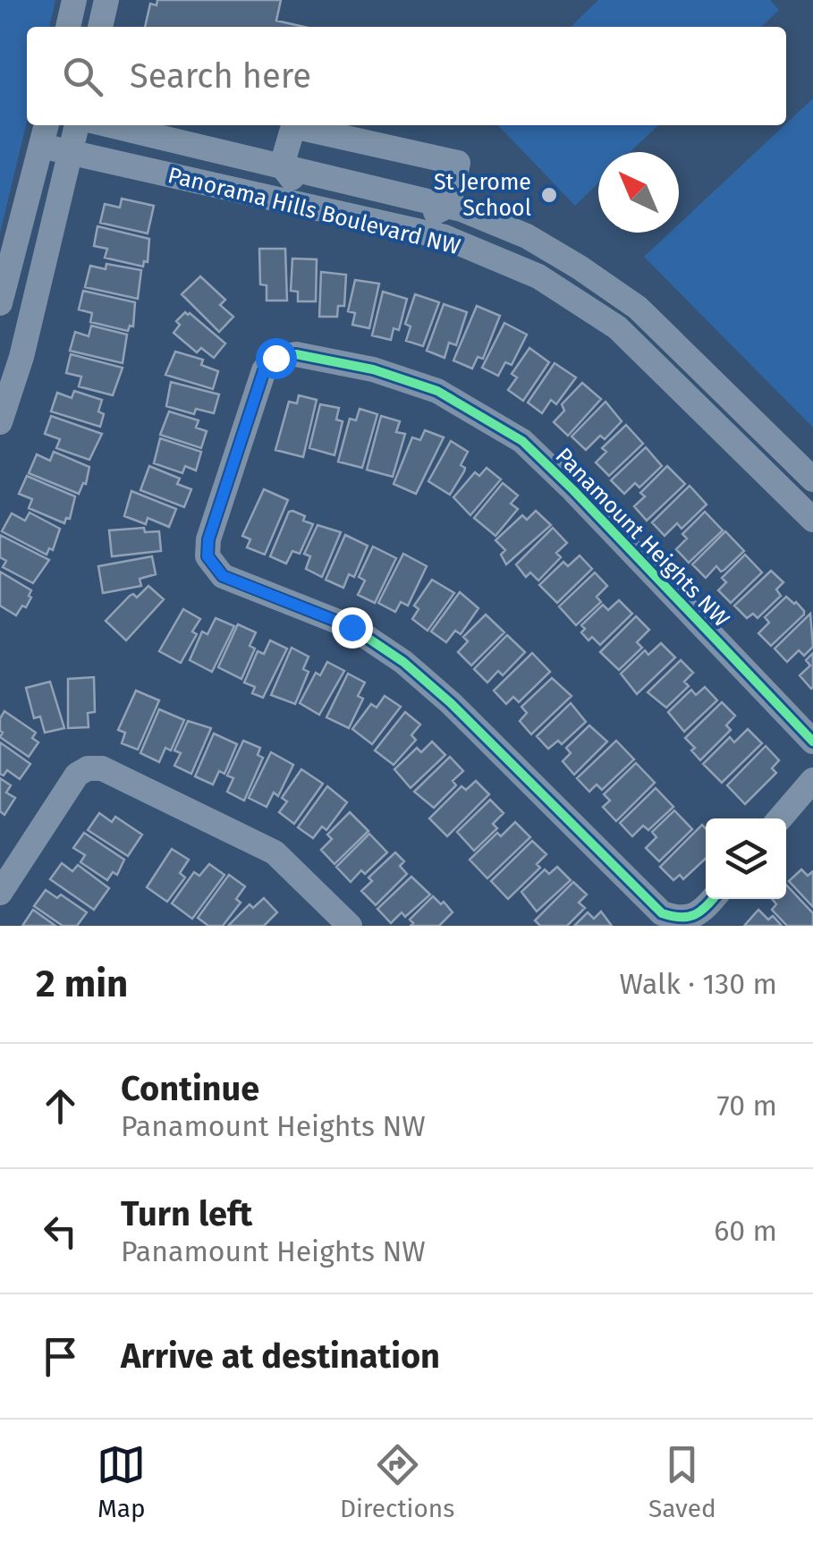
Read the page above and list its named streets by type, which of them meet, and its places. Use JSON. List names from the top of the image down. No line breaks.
{"streets":{"street":["Panorama Hills Boulevard NW","Panamount Heights NW"]},"places":["St Jerome School"],"north":"top left","page":{"search":"Search here","heading":["2 min","Walk · 130 m"],"list":[["Continue","Panamount Heights NW","70 m"],["Turn left","Panamount Heights NW","60 m"],"Arrive at destination"],"nav":["Map","Directions","Saved"]}}
